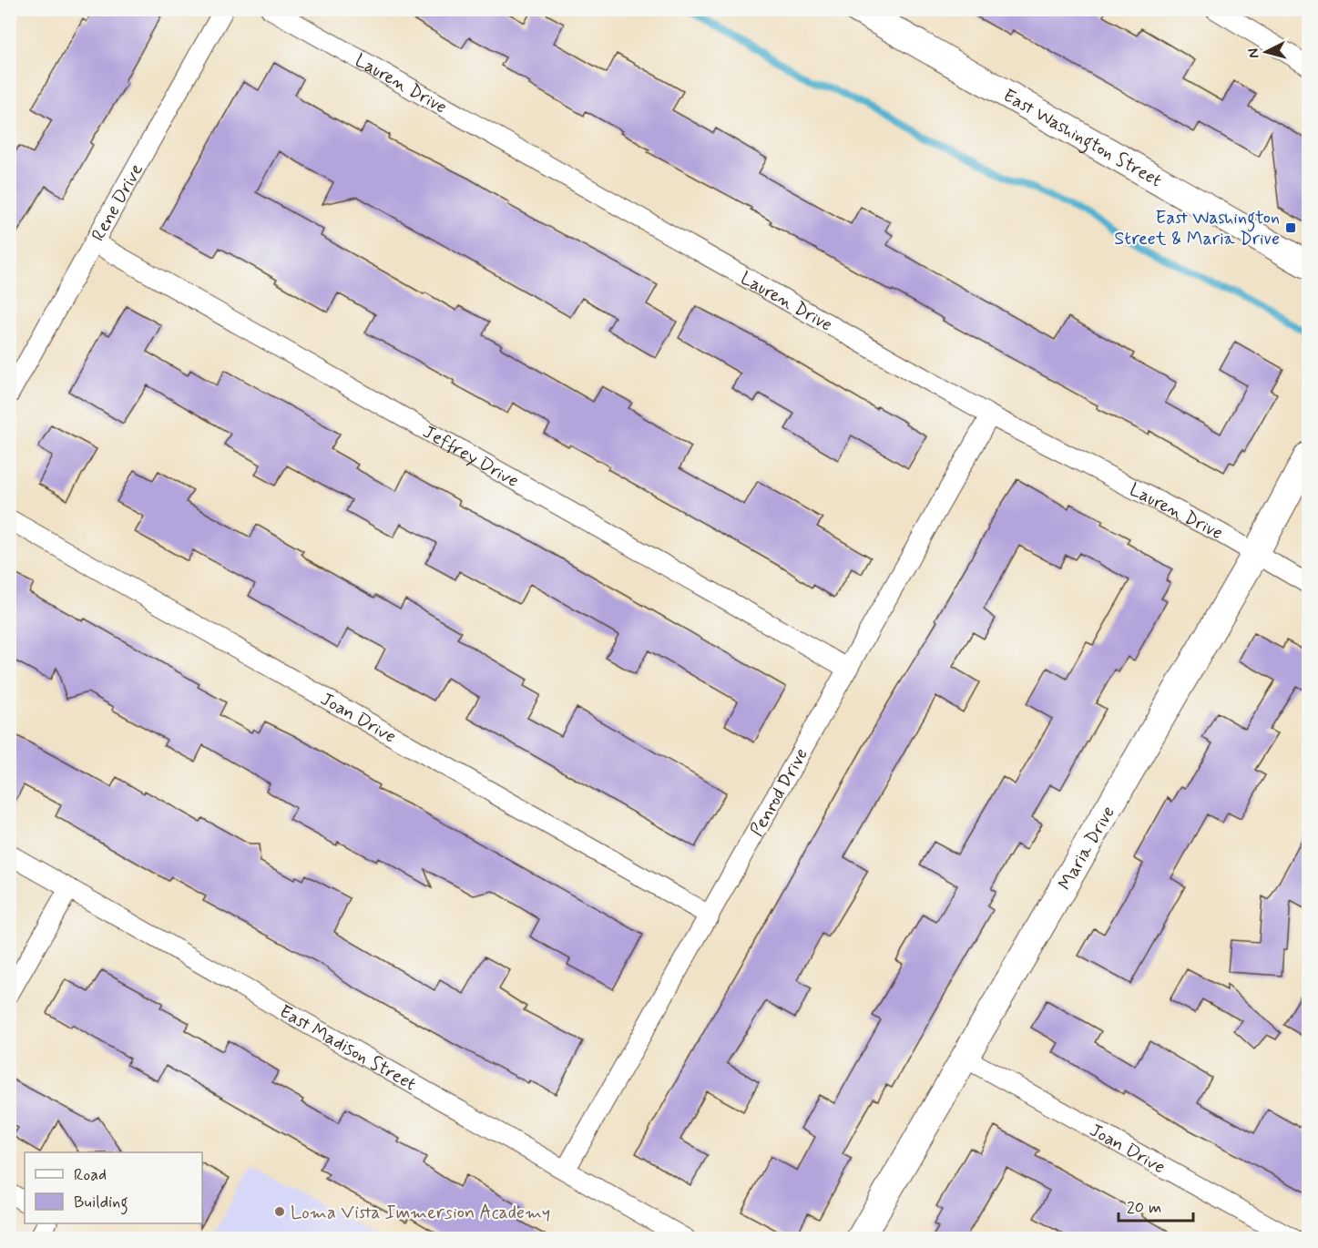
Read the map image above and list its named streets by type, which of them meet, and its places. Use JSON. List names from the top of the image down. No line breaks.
{"streets":{"street":["Lauren Drive","East Washington Street","Rene Drive","Jeffrey Drive","Joan Drive","Penrod Drive","Maria Drive","East Madison Street"]},"crossings":[["Lauren Drive","Penrod Drive"],["Lauren Drive","Maria Drive"],["Rene Drive","Jeffrey Drive"],["Jeffrey Drive","Penrod Drive"],["Joan Drive","Penrod Drive"],["Joan Drive","Maria Drive"],["Penrod Drive","East Madison Street"]],"places":{"transit":["East Washington Street & Maria Drive"],"other":["Loma Vista Immersion Academy"]},"legend":["Road","Building"],"scale_bar":"20 m","north":"left"}
